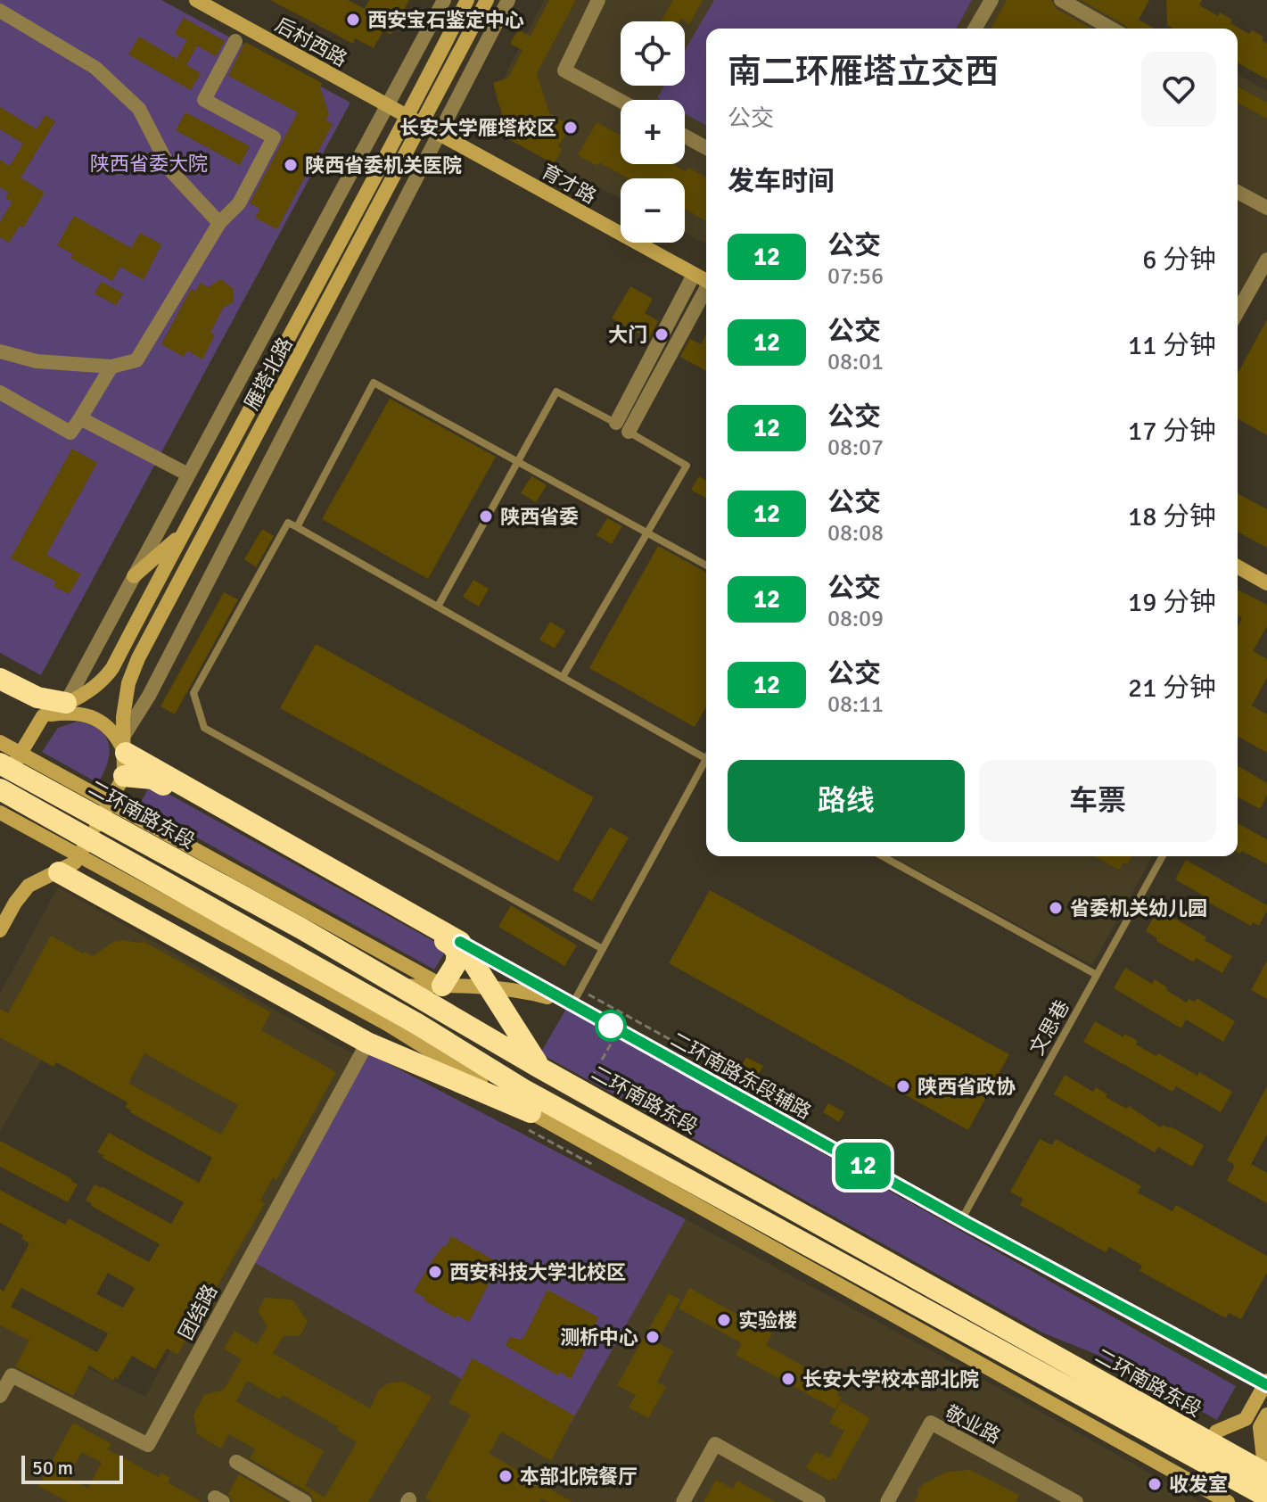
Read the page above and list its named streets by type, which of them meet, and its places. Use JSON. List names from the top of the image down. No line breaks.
{"streets":{"highway":["二环南路东段"],"main road":["后村西路","育才路","雁塔北路","二环南路东段辅路"],"street":["团结路","敬业路"],"lane":["文思巷"]},"crossings":[["后村西路","育才路"],["后村西路","雁塔北路"],["育才路","雁塔北路"],["文思巷","二环南路东段辅路"]],"parks":["陕西省委大院"],"places":["西安宝石鉴定中心","长安大学雁塔校区","陕西省委机关医院","大门","陕西省委","省委机关幼儿园","陕西省政协","西安科技大学北校区","实验楼","测析中心","长安大学校本部北院","本部北院餐厅","收发室"],"lines":["bus line 12"],"scale_bar":"50 m","page":{"on_map":"12","map_buttons":["+","−"],"heading":[["南二环雁塔立交西","公交"],"发车时间"],"list":[{"mark":"12","name":"公交","note":"07:56","value":"6 分钟"},{"mark":"12","name":"公交","note":"08:01","value":"11 分钟"},{"mark":"12","name":"公交","note":"08:07","value":"17 分钟"},{"mark":"12","name":"公交","note":"08:08","value":"18 分钟"},{"mark":"12","name":"公交","note":"08:09","value":"19 分钟"},{"mark":"12","name":"公交","note":"08:11","value":"21 分钟"}],"buttons":["路线","车票"],"scale":"50 m"}}
